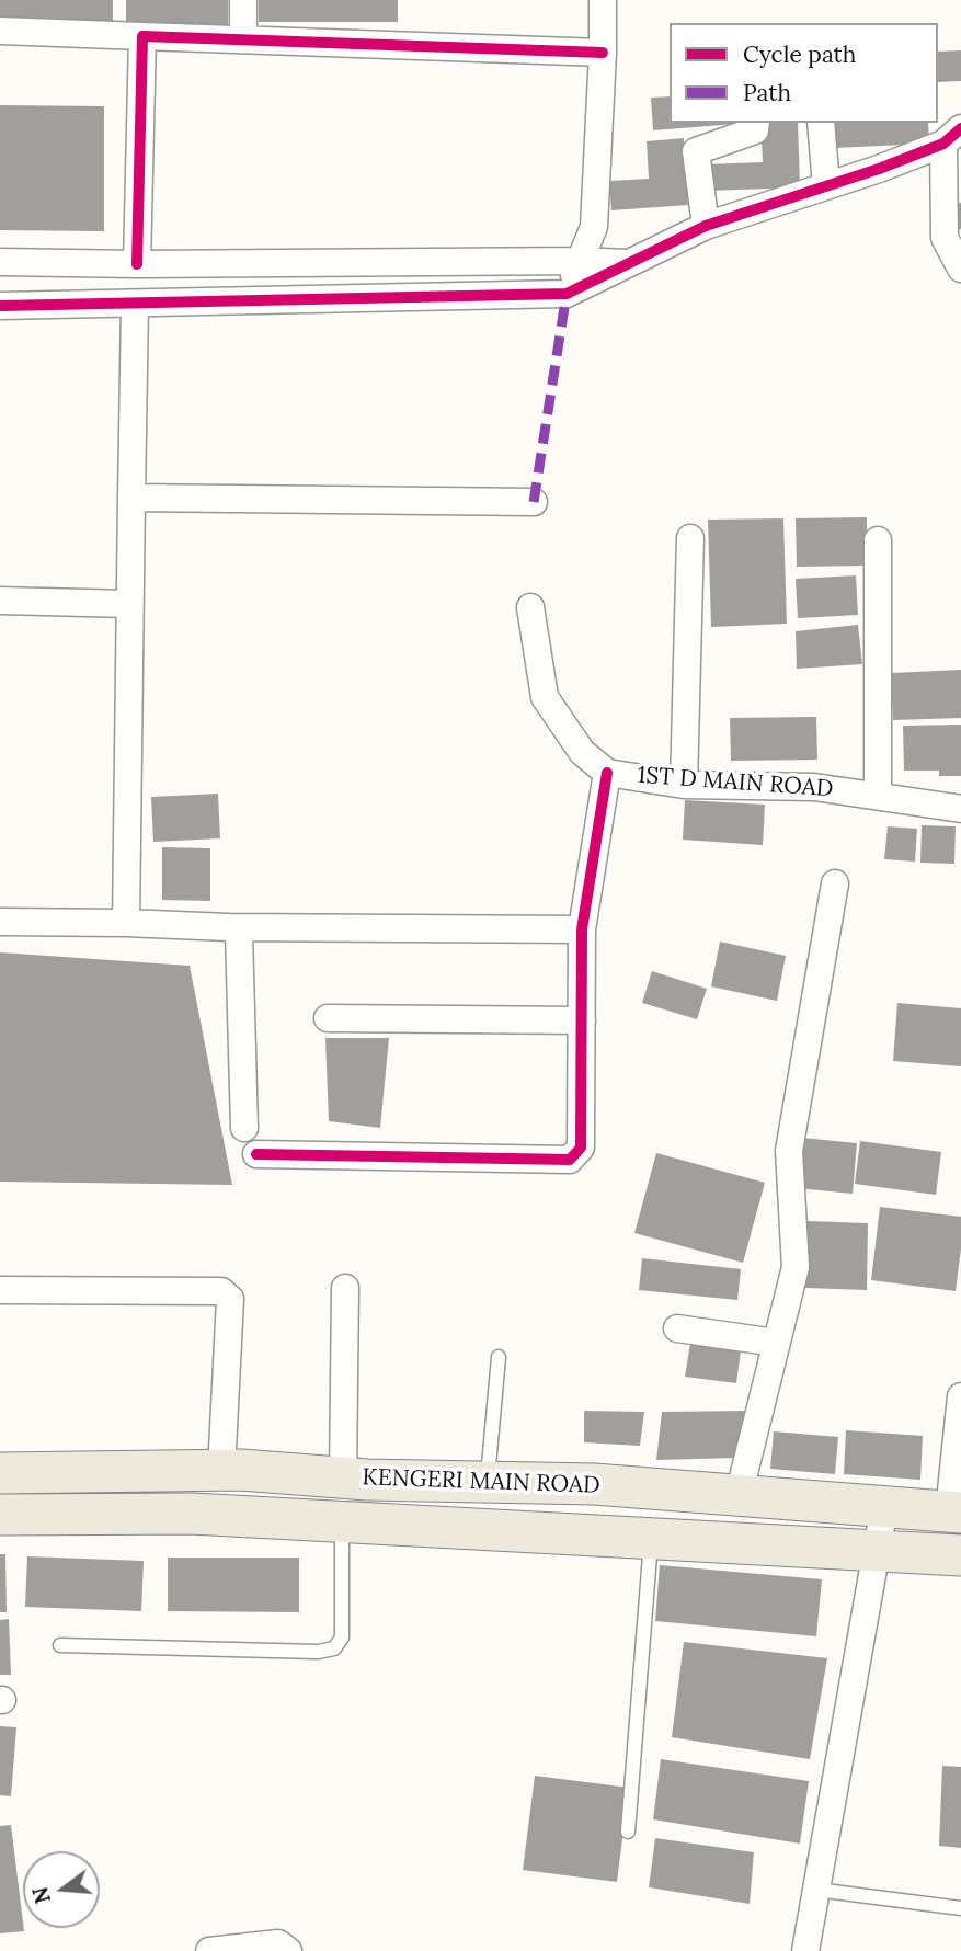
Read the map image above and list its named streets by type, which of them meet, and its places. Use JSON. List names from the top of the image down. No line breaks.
{"streets":{"main road":["KENGERI MAIN ROAD"],"street":["1ST D MAIN ROAD"]},"legend":["Cycle path","Path"],"north":"left"}
